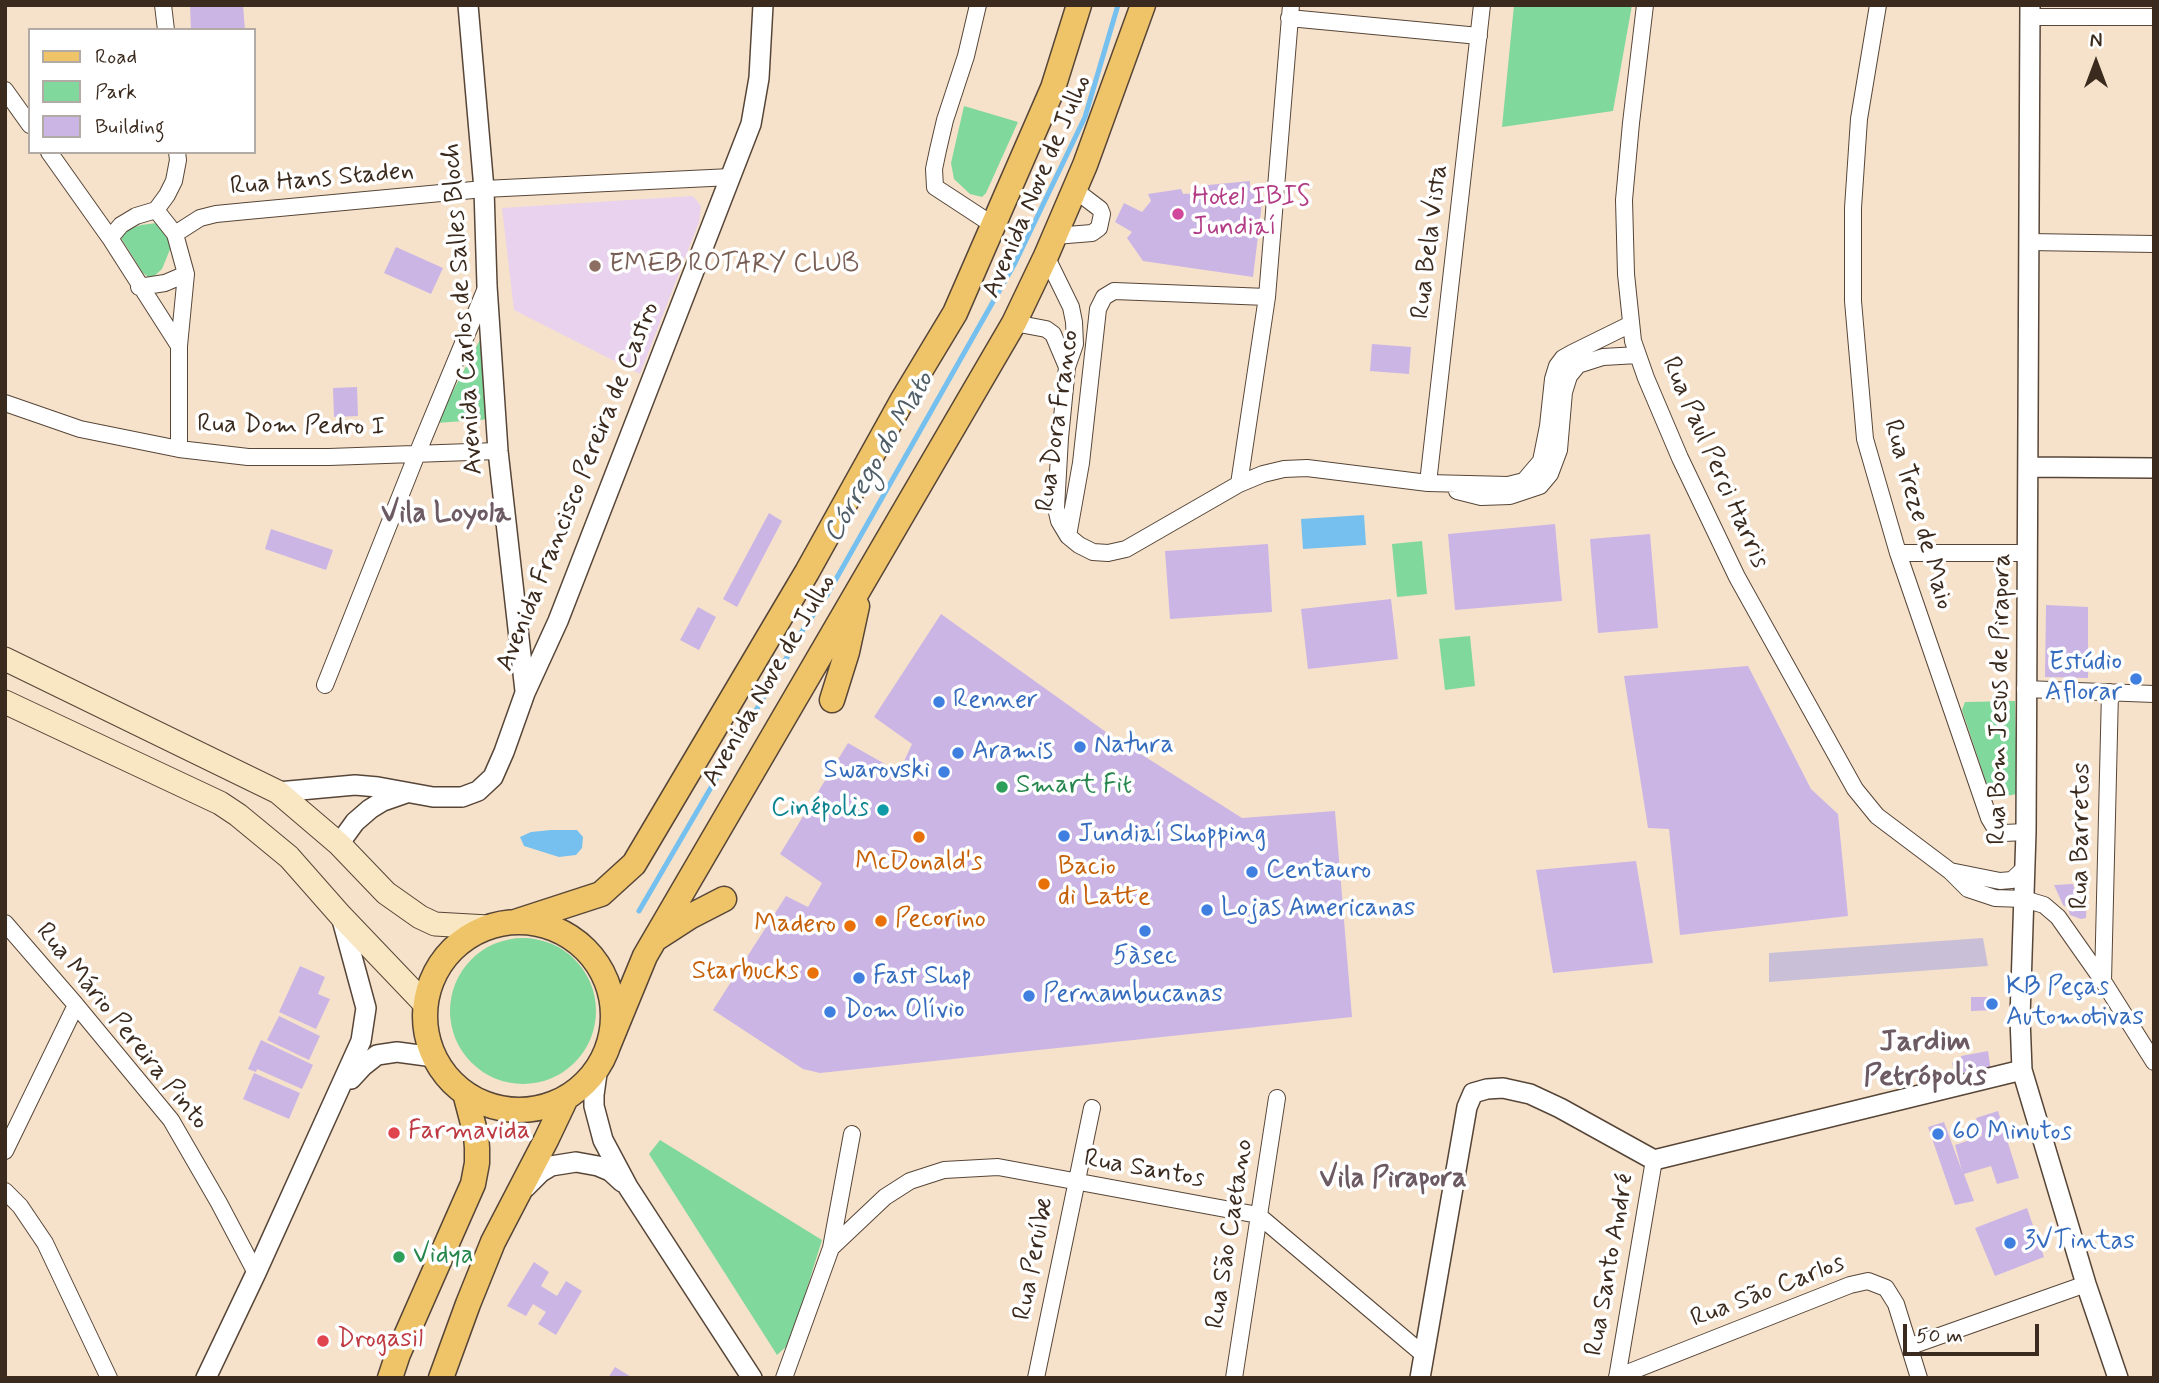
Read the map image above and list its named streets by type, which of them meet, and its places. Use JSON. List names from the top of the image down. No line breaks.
{"streets":{"main road":["Avenida Nove de Julho"],"street":["Rua Hans Staden","Rua Bela Vista","Avenida Carlos de Salles Bloch","Rua Dora Franco","Rua Dom Pedro I","Rua Paul Perci Harris","Avenida Francisco Pereira de Castro","Rua Treze de Maio","Rua Bom Jesus de Pirapora","Rua Barretos","Rua Mário Pereira Pinto","Rua Santos","Rua São Caetano","Rua Peruíbe","Rua Santo André","Rua São Carlos"]},"crossings":[["Rua Hans Staden","Avenida Carlos de Salles Bloch"],["Rua Hans Staden","Avenida Francisco Pereira de Castro"],["Rua Bela Vista","Rua Dora Franco"],["Avenida Carlos de Salles Bloch","Rua Dom Pedro I"],["Avenida Carlos de Salles Bloch","Avenida Francisco Pereira de Castro"],["Rua Dora Franco","Rua Paul Perci Harris"],["Rua Paul Perci Harris","Rua Bom Jesus de Pirapora"],["Rua Treze de Maio","Rua Bom Jesus de Pirapora"],["Rua Santos","Rua São Caetano"],["Rua Santos","Rua Peruíbe"],["Rua Santo André","Rua São Carlos"]],"districts":["Vila Loyola","Jardim Petrópolis","Vila Pirapora"],"water":["Córrego do Mato"],"places":["Hotel IBIS Jundiaí","EMEB ROTARY CLUB","Estúdio Aflorar","Renner","Natura","Aramis","Swarovski","Smart Fit","Cinépolis","Jundiaí Shopping","McDonald's","Centauro","Bacio di Latte","Lojas Americanas","Pecorino","Madero","5àsec","Starbucks","Fast Shop","Pernambucanas","KB Peças Automotivas","Dom Olívio","Farmavida","60 Minutos","3VTintas","Vidya","Drogasil"],"legend":["Road","Park","Building"],"scale_bar":"50 m","north":"top"}
